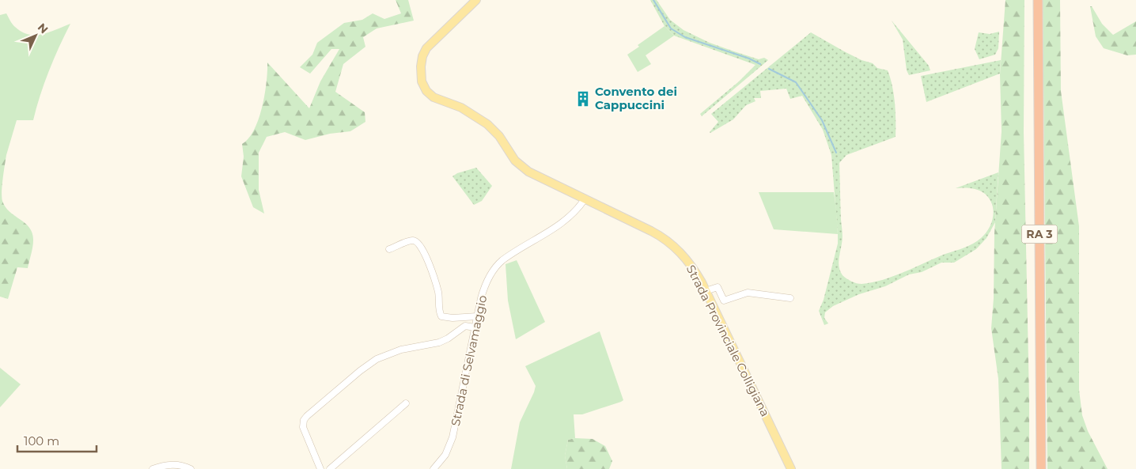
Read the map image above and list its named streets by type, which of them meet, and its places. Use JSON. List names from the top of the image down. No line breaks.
{"streets":{"highway":["RA 3"],"main road":["Strada Provinciale Colligiana"],"street":["Strada di Selvamaggio"]},"crossings":[["Strada Provinciale Colligiana","Strada di Selvamaggio"]],"places":{"building":["Convento dei Cappuccini"]},"scale_bar":"100 m","north":"top right"}
